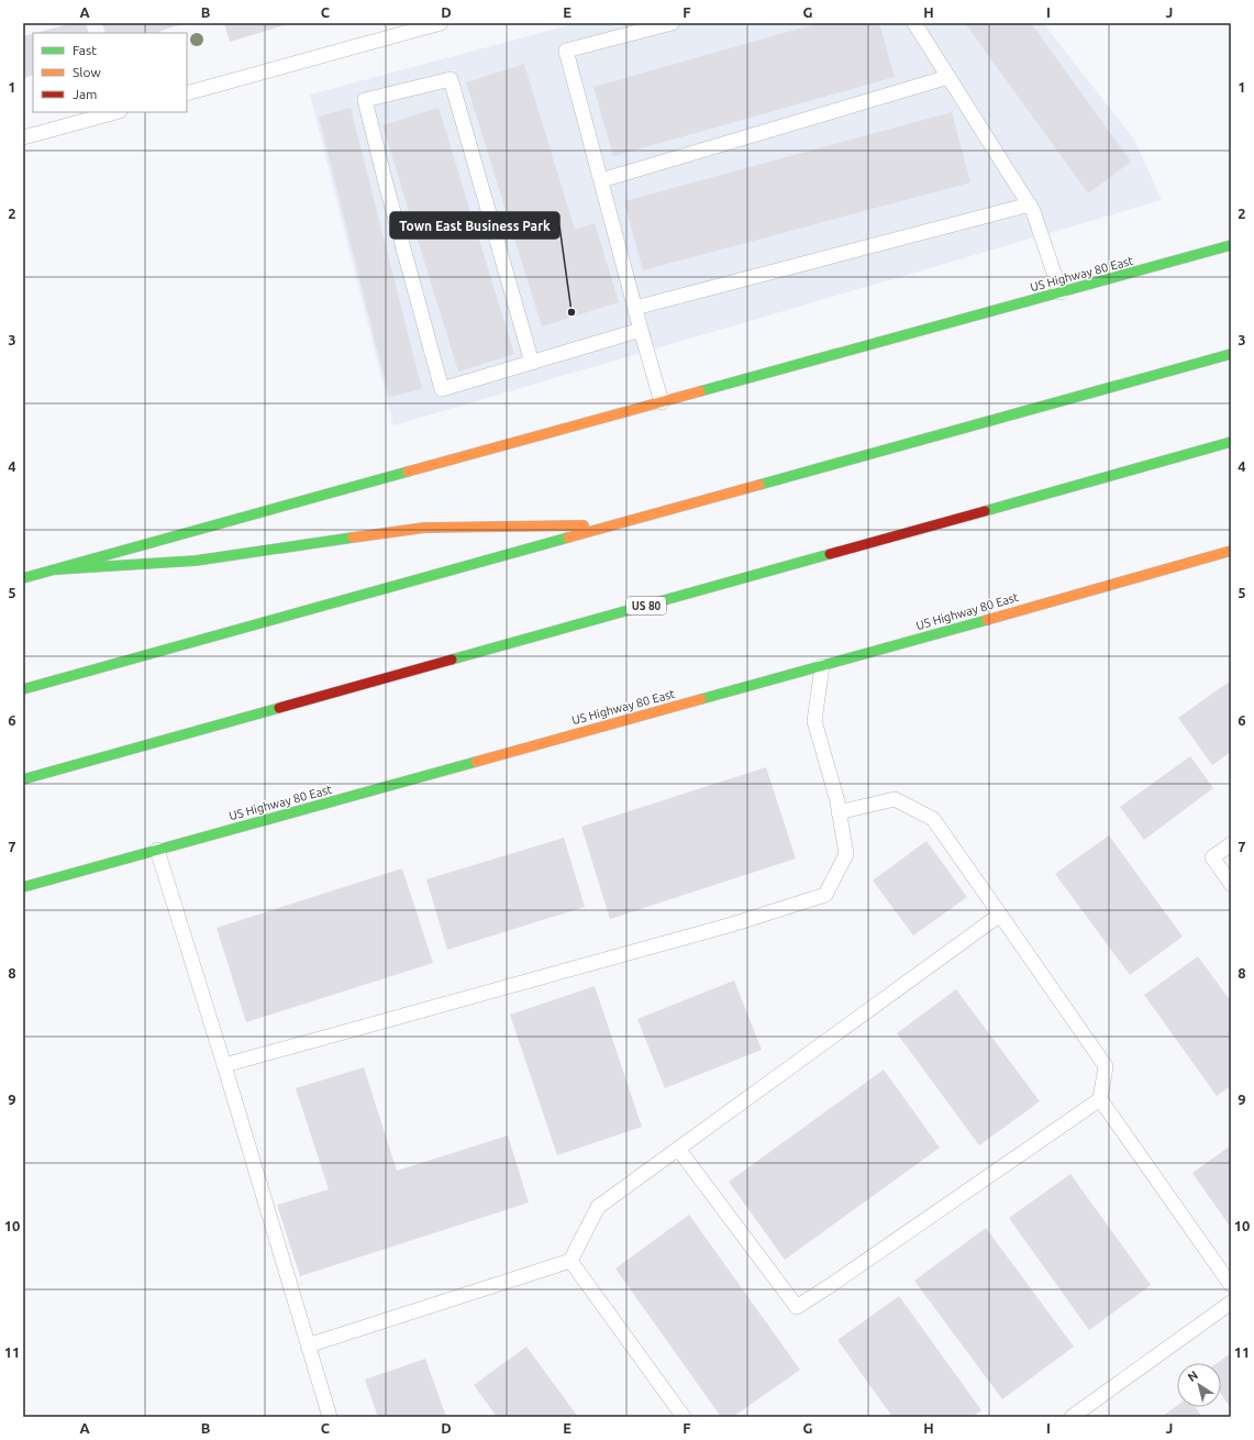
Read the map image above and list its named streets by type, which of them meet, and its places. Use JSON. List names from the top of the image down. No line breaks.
{"streets":{"main road":["US Highway 80 East","US 80"]},"places":["Town East Business Park"],"legend":["Fast","Slow","Jam"],"north":"top left","grid":{"columns":["A","B","C","D","E","F","G","H","I","J"],"rows":["1","2","3","4","5","6","7","8","9","10","11"]}}
